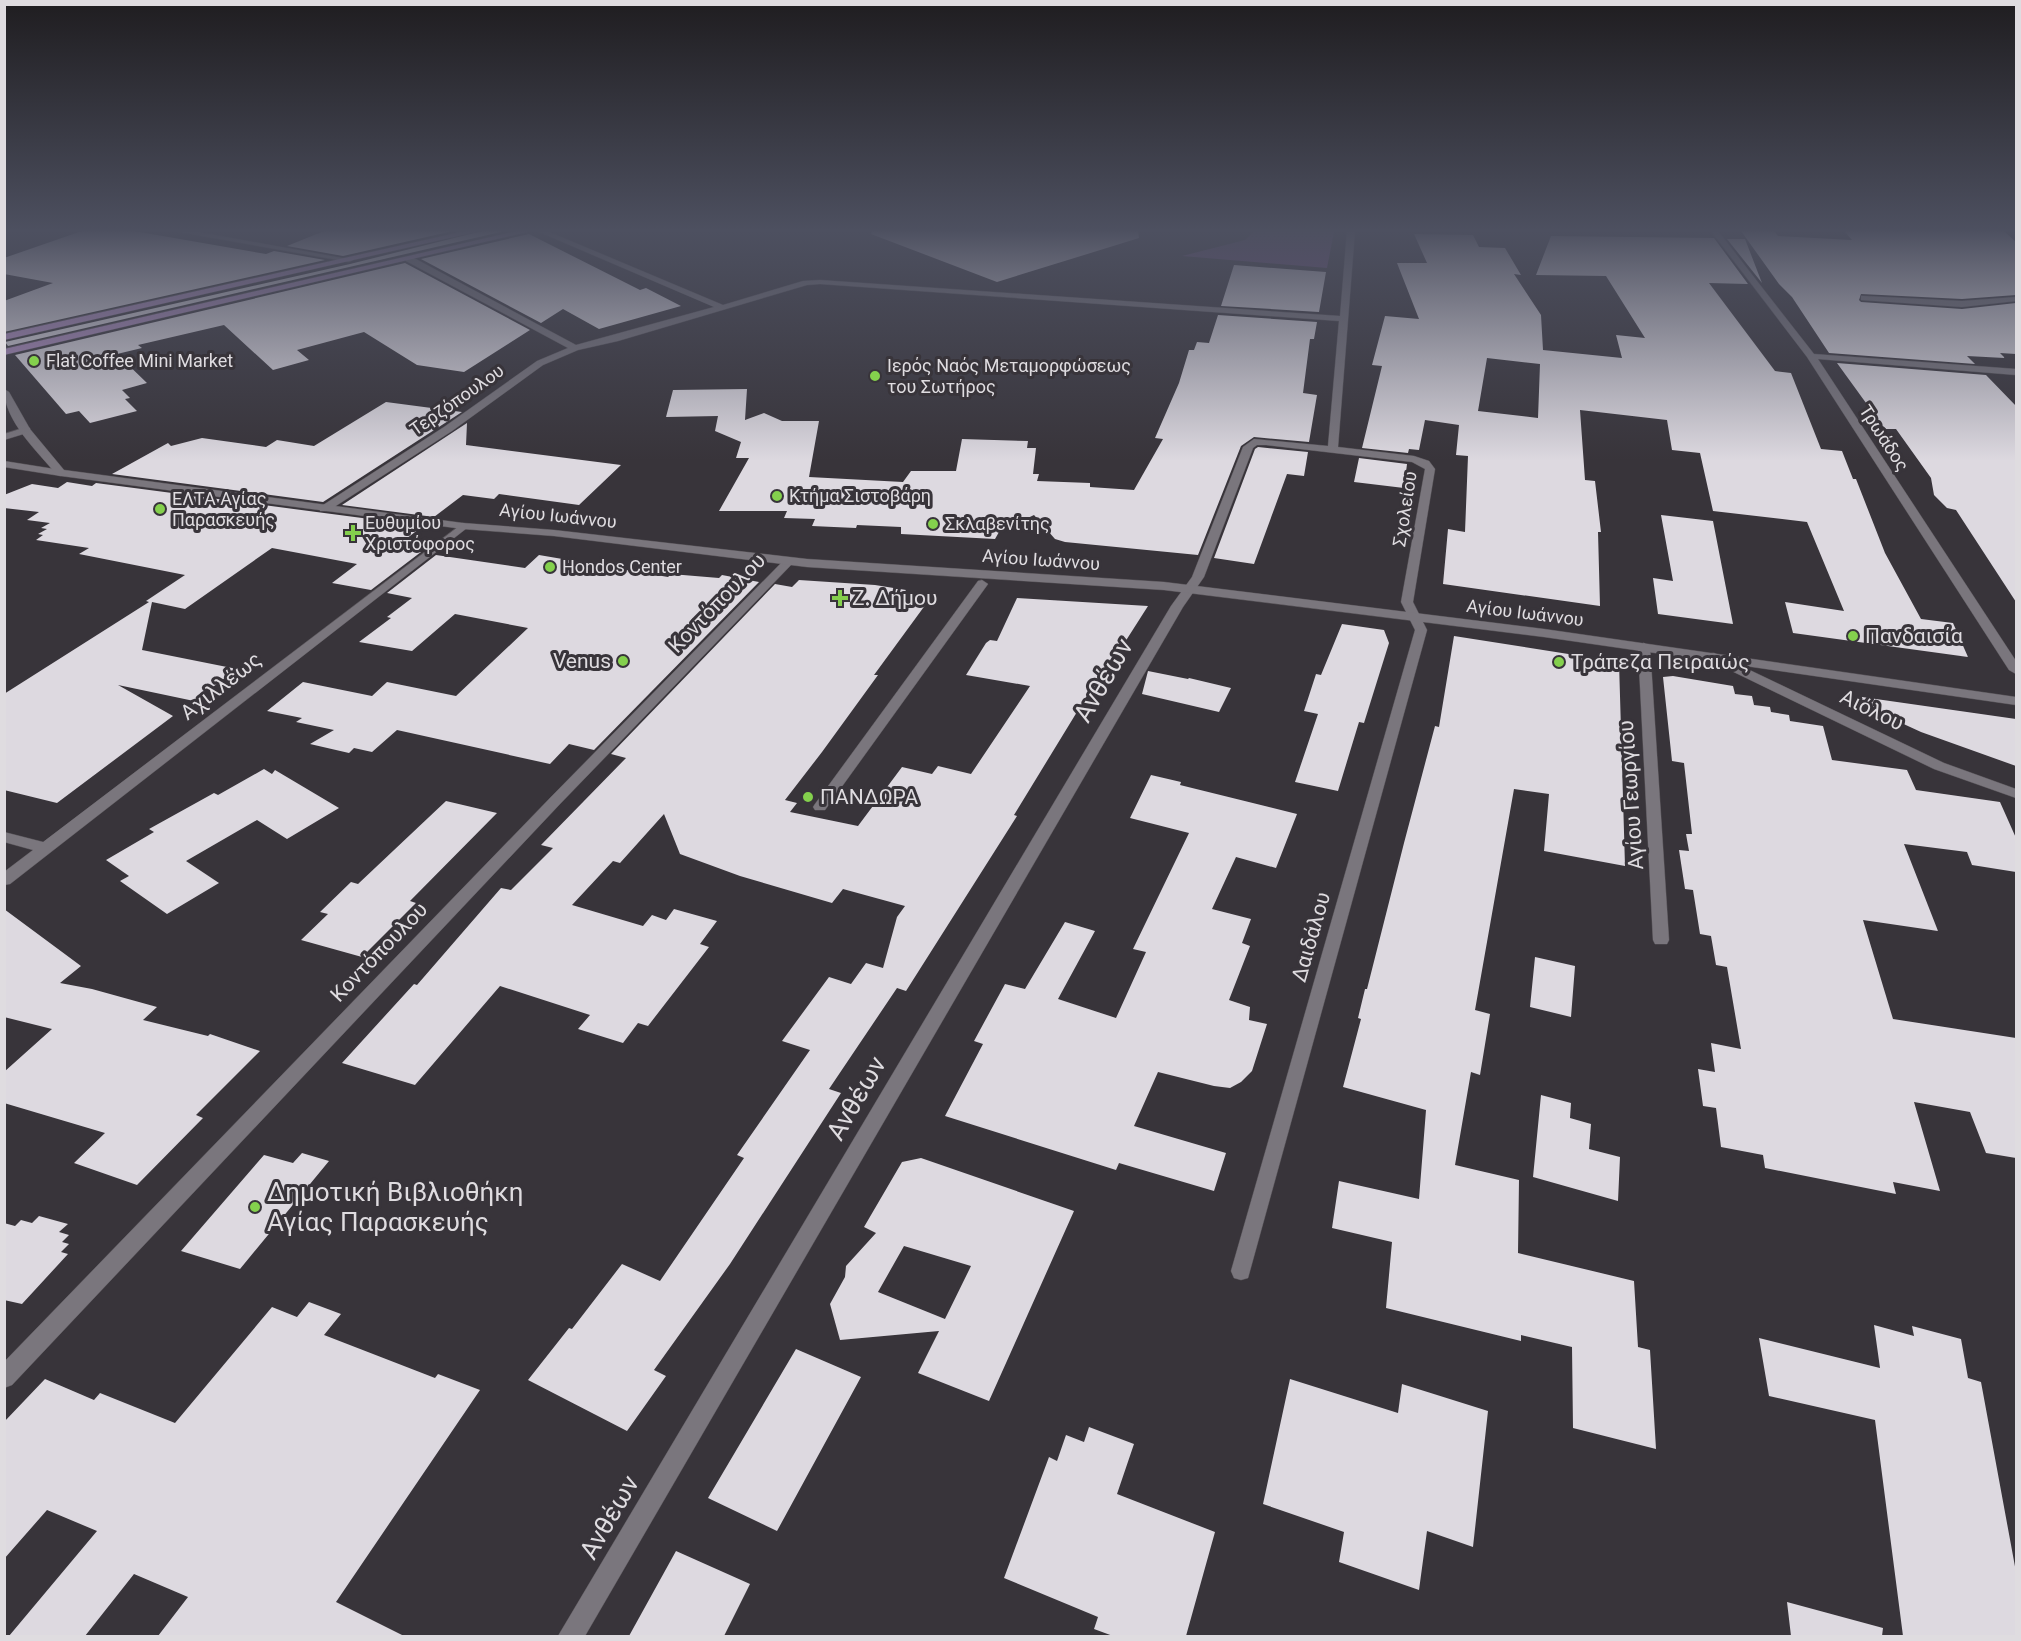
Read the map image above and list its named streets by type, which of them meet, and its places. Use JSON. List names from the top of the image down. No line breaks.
{"streets":{"street":["Τερζόπουλου","Τρωάδος","Σχολείου","Αγίου Ιωάννου","Κοντόπουλου","Ανθέων","Αχιλλέως","Αιόλου","Αγίου Γεωργίου","Δαιδάλου"]},"crossings":[["Τερζόπουλου","Αγίου Ιωάννου"],["Σχολείου","Αγίου Ιωάννου"],["Σχολείου","Ανθέων"],["Σχολείου","Δαιδάλου"],["Αγίου Ιωάννου","Κοντόπουλου"],["Αγίου Ιωάννου","Ανθέων"],["Αγίου Ιωάννου","Αχιλλέως"],["Αγίου Ιωάννου","Αιόλου"],["Αγίου Ιωάννου","Αγίου Γεωργίου"],["Αγίου Ιωάννου","Δαιδάλου"]],"places":{"other":["Flat Coffee Mini Market","Ιερός Ναός Μεταμορφώσεως του Σωτήρος","Κτήμα Σιστοβάρη","ΕΛΤΑ Αγίας Παρασκευής","Σκλαβενίτης","Hondos Center","Πανδαισία","Venus","Τράπεζα Πειραιώς","ΠΑΝΔΩΡΑ","Δημοτική Βιβλιοθήκη Αγίας Παρασκευής"],"health":["Ευθυμίου Χριστόφορος","Ζ. Δήμου"]}}
